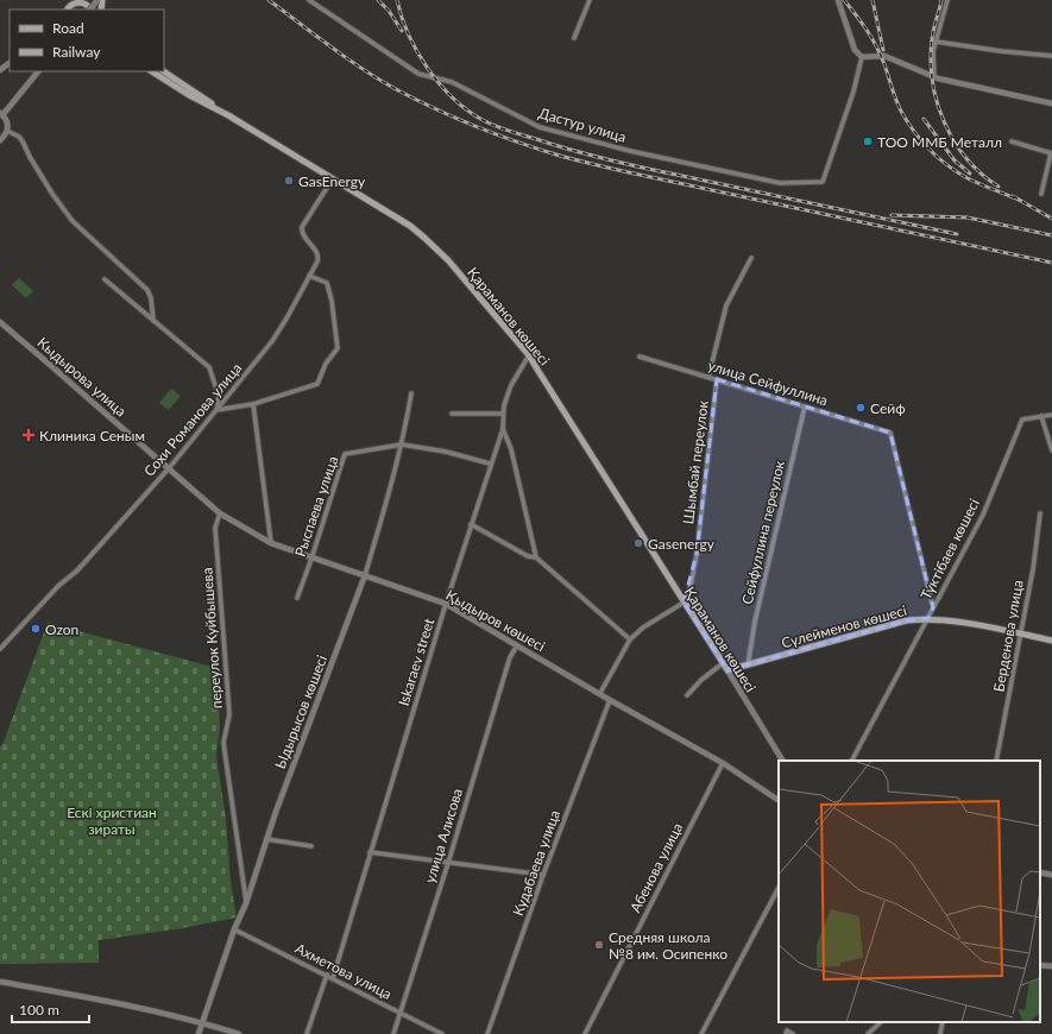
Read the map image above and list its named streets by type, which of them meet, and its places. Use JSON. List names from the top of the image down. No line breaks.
{"streets":{"main road":["Қараманов көшесі","Сүлейменов көшесі"],"street":["Дастур улица","Кыдырова улица","улица Сейфуллина","Сохи Романова улица","Шымбай переулок","Рыспаева улица","Сейфуллина переулок","Түктібаев көшесі","Қыдыров көшесі","Берденова улица","переулок Куйбышева","Iskaraev street","Ыдырысов көшесі","улица Алисова","Кудабаева улица","Абенова улица","Ахметова улица"]},"crossings":[["Қараманов көшесі","Сохи Романова улица"],["Қараманов көшесі","Шымбай переулок"],["Қараманов көшесі","Сүлейменов көшесі"],["Қараманов көшесі","Iskaraev street"],["Кыдырова улица","Сохи Романова улица"],["Кыдырова улица","Қыдыров көшесі"],["улица Сейфуллина","Шымбай переулок"],["улица Сейфуллина","Сейфуллина переулок"],["улица Сейфуллина","Түктібаев көшесі"],["Сохи Романова улица","Қыдыров көшесі"],["Рыспаева улица","Қыдыров көшесі"],["Рыспаева улица","Iskaraev street"],["Рыспаева улица","Ыдырысов көшесі"],["Сейфуллина переулок","Сүлейменов көшесі"],["Түктібаев көшесі","Сүлейменов көшесі"],["Қыдыров көшесі","переулок Куйбышева"],["Қыдыров көшесі","Iskaraev street"],["Қыдыров көшесі","Ыдырысов көшесі"],["Қыдыров көшесі","улица Алисова"],["Қыдыров көшесі","Кудабаева улица"],["Қыдыров көшесі","Абенова улица"],["Сүлейменов көшесі","Берденова улица"],["переулок Куйбышева","Ыдырысов көшесі"],["Iskaraev street","Ахметова улица"],["Ыдырысов көшесі","Ахметова улица"],["улица Алисова","Ахметова улица"]],"parks":["Ескі христиан зираты"],"places":{"other":["ТОО ММБ Металл","GasEnergy","Сейф","Gasenergy","Ozon","Средняя школа №8 им. Осипенко"],"health":["Клиника Сеным"]},"legend":["Road","Railway"],"scale_bar":"100 m"}
